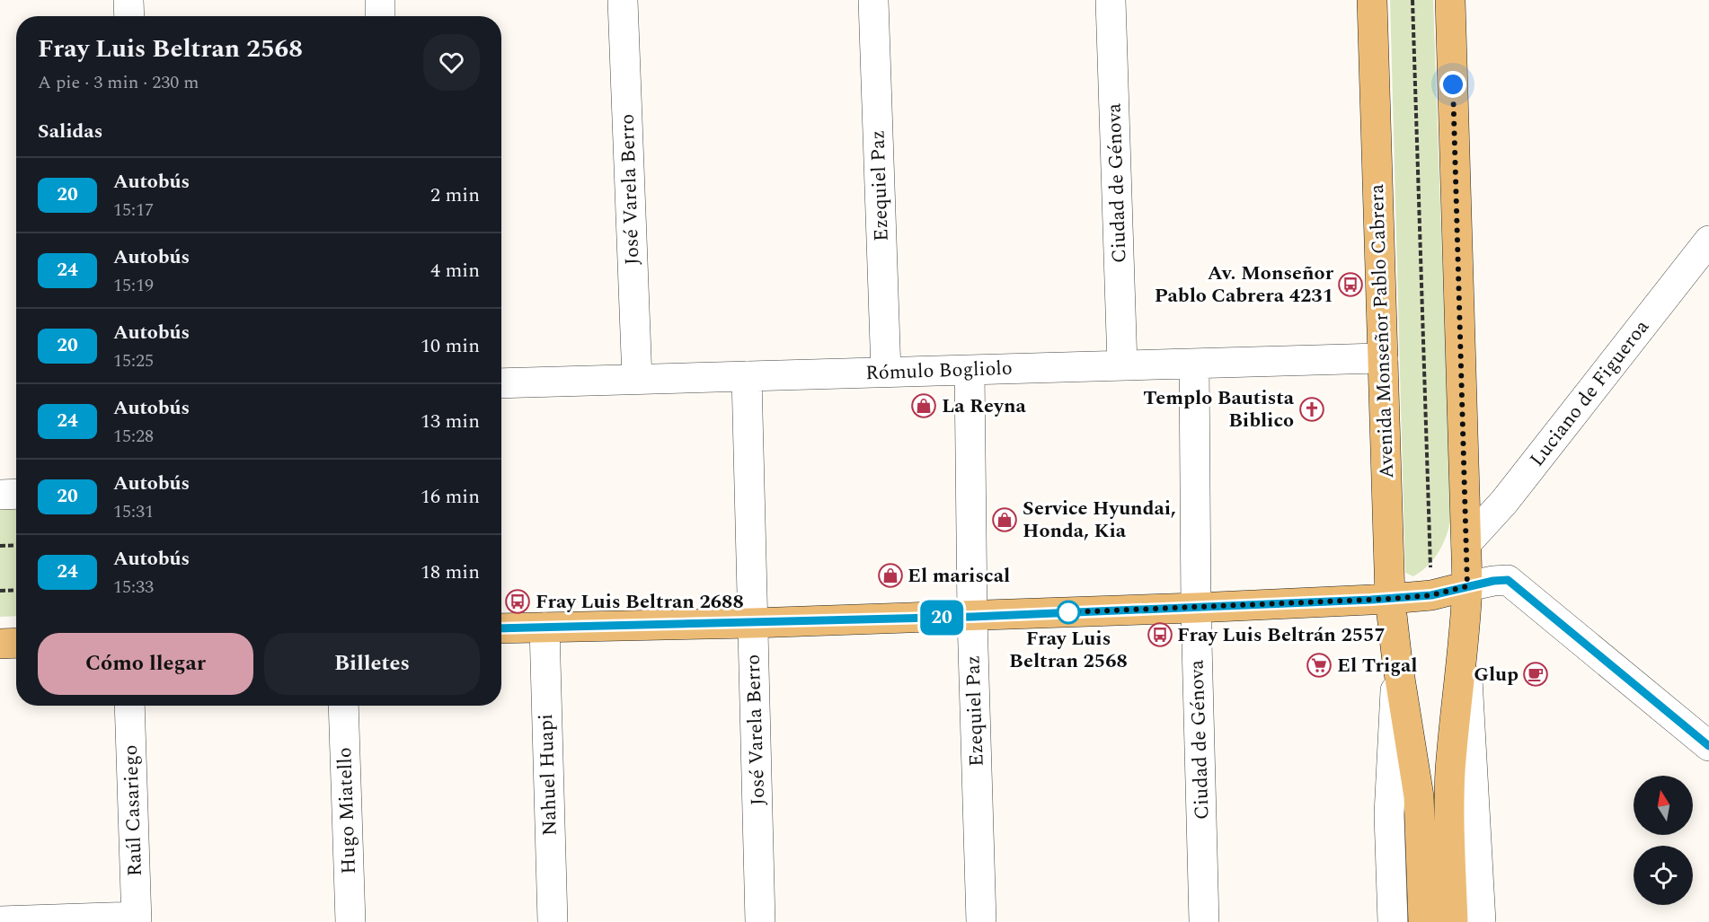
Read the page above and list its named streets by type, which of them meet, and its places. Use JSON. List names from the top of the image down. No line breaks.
{"streets":{"main road":["Avenida Monseñor Pablo Cabrera"],"street":["Ciudad de Génova","Ezequiel Paz","José Varela Berro","Rómulo Bogliolo","Luciano de Figueroa","Nahuel Huapi","Raúl Casariego","Hugo Miatello"]},"crossings":[["Ciudad de Génova","Rómulo Bogliolo"],["Ezequiel Paz","Rómulo Bogliolo"],["José Varela Berro","Rómulo Bogliolo"],["Avenida Monseñor Pablo Cabrera","Rómulo Bogliolo"]],"places":{"bus stop":["Av. Monseñor Pablo Cabrera 4231","Fray Luis Beltran 2688","Fray Luis Beltrán 2557"],"shop":["La Reyna","Service Hyundai, Honda, Kia","El mariscal"],"church":["Templo Bautista Biblico"],"other":["Fray Luis Beltran 2568"],"supermarket":["El Trigal"],"cafe":["Glup"]},"lines":["bus line 20"],"north":"top","page":{"on_map":"20","heading":[["Fray Luis Beltran 2568","A pie · 3 min · 230 m"],"Salidas"],"list":[{"mark":"20","name":"Autobús","note":"15:17","value":"2 min"},{"mark":"24","name":"Autobús","note":"15:19","value":"4 min"},{"mark":"20","name":"Autobús","note":"15:25","value":"10 min"},{"mark":"24","name":"Autobús","note":"15:28","value":"13 min"},{"mark":"20","name":"Autobús","note":"15:31","value":"16 min"},{"mark":"24","name":"Autobús","note":"15:33","value":"18 min"}],"buttons":["Cómo llegar","Billetes"]}}
